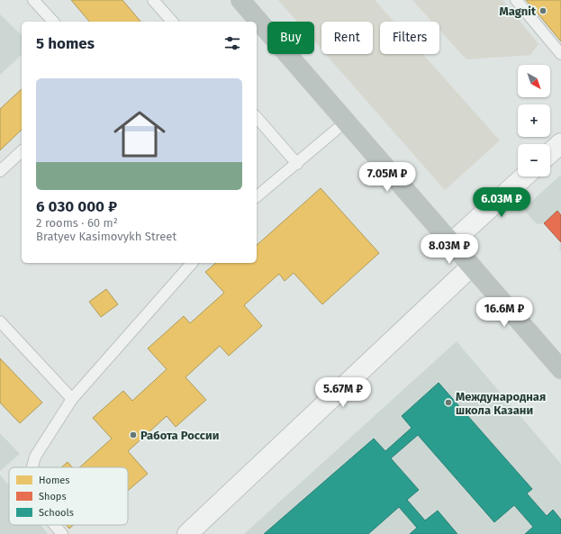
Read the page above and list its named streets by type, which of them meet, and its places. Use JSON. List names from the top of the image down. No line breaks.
{"places":["Magnit","Международная школа Казани","Работа России"],"legend":["Homes","Shops","Schools"],"north":"bottom right","page":{"chip":["Buy","Rent","Filters"],"heading":"5 homes","map_buttons":["+","−"],"list":[{"name":"6 030 000 ₽","note":"2 rooms · 60 m² · Bratyev Kasimovykh Street"}],"price":["7.05M ₽","6.03M ₽","8.03M ₽","16.6M ₽","5.67M ₽"]}}
